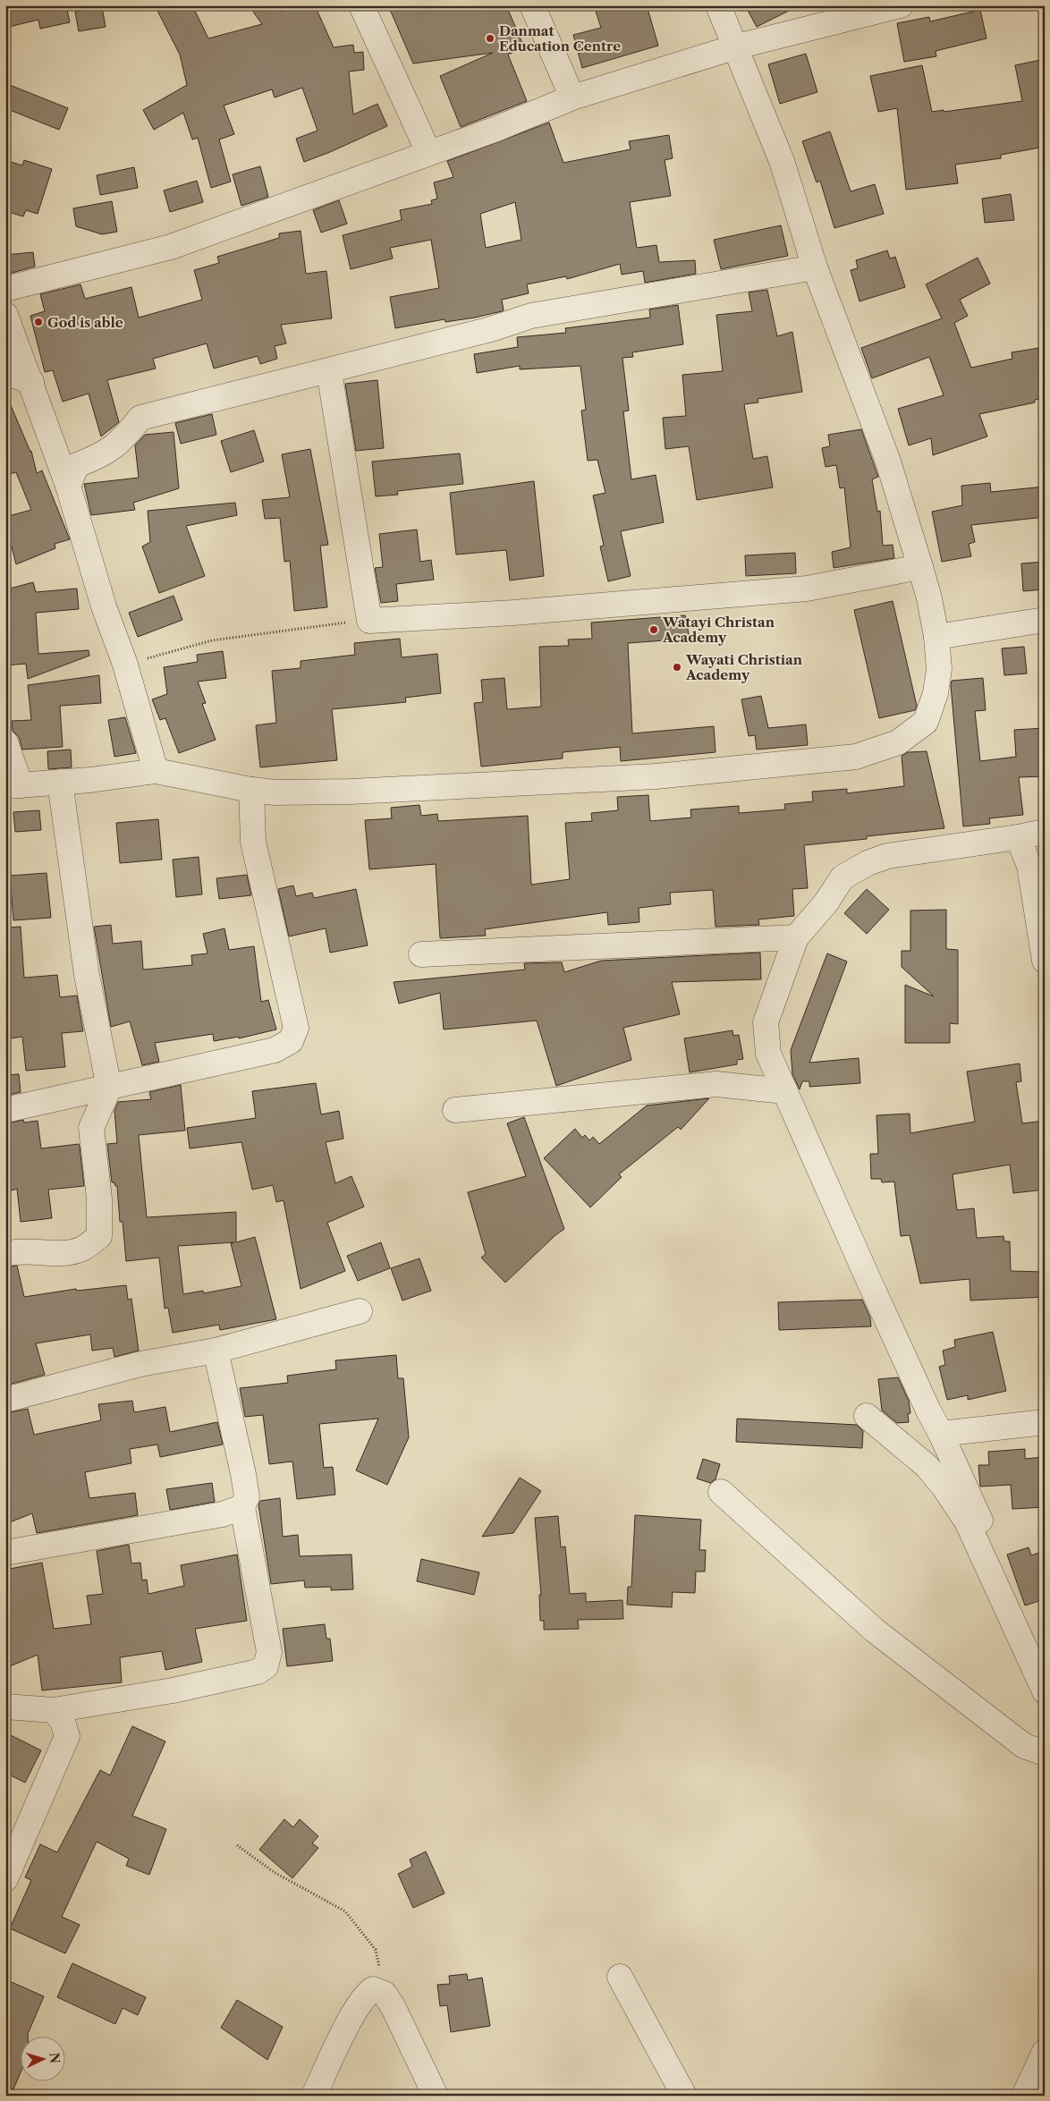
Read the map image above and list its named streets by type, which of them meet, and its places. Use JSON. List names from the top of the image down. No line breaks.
{"places":["Danmat Education Centre","God is able","Watayi Christan Academy","Wayati Christian Academy"],"north":"right"}
